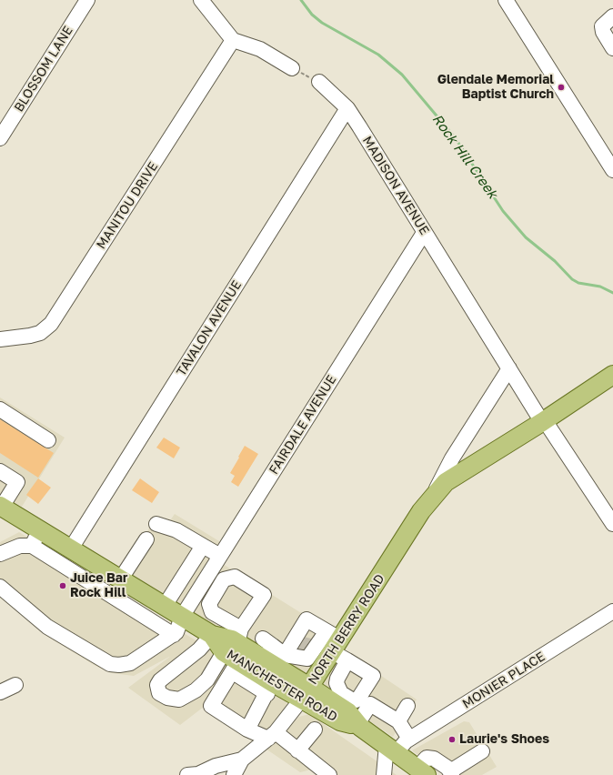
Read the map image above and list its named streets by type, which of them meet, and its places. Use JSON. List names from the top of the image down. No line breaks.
{"streets":{"main road":["NORTH BERRY ROAD","MANCHESTER ROAD"],"street":["BLOSSOM LANE","MADISON AVENUE","MANITOU DRIVE","TAVALON AVENUE","FAIRDALE AVENUE","MONIER PLACE"]},"crossings":[["MADISON AVENUE","TAVALON AVENUE"],["MADISON AVENUE","FAIRDALE AVENUE"],["MADISON AVENUE","NORTH BERRY ROAD"],["TAVALON AVENUE","MANCHESTER ROAD"],["FAIRDALE AVENUE","MANCHESTER ROAD"],["NORTH BERRY ROAD","MANCHESTER ROAD"],["MONIER PLACE","MANCHESTER ROAD"]],"water":["Rock Hill Creek"],"places":["Glendale Memorial Baptist Church","Juice Bar Rock Hill","Laurie's Shoes"]}
